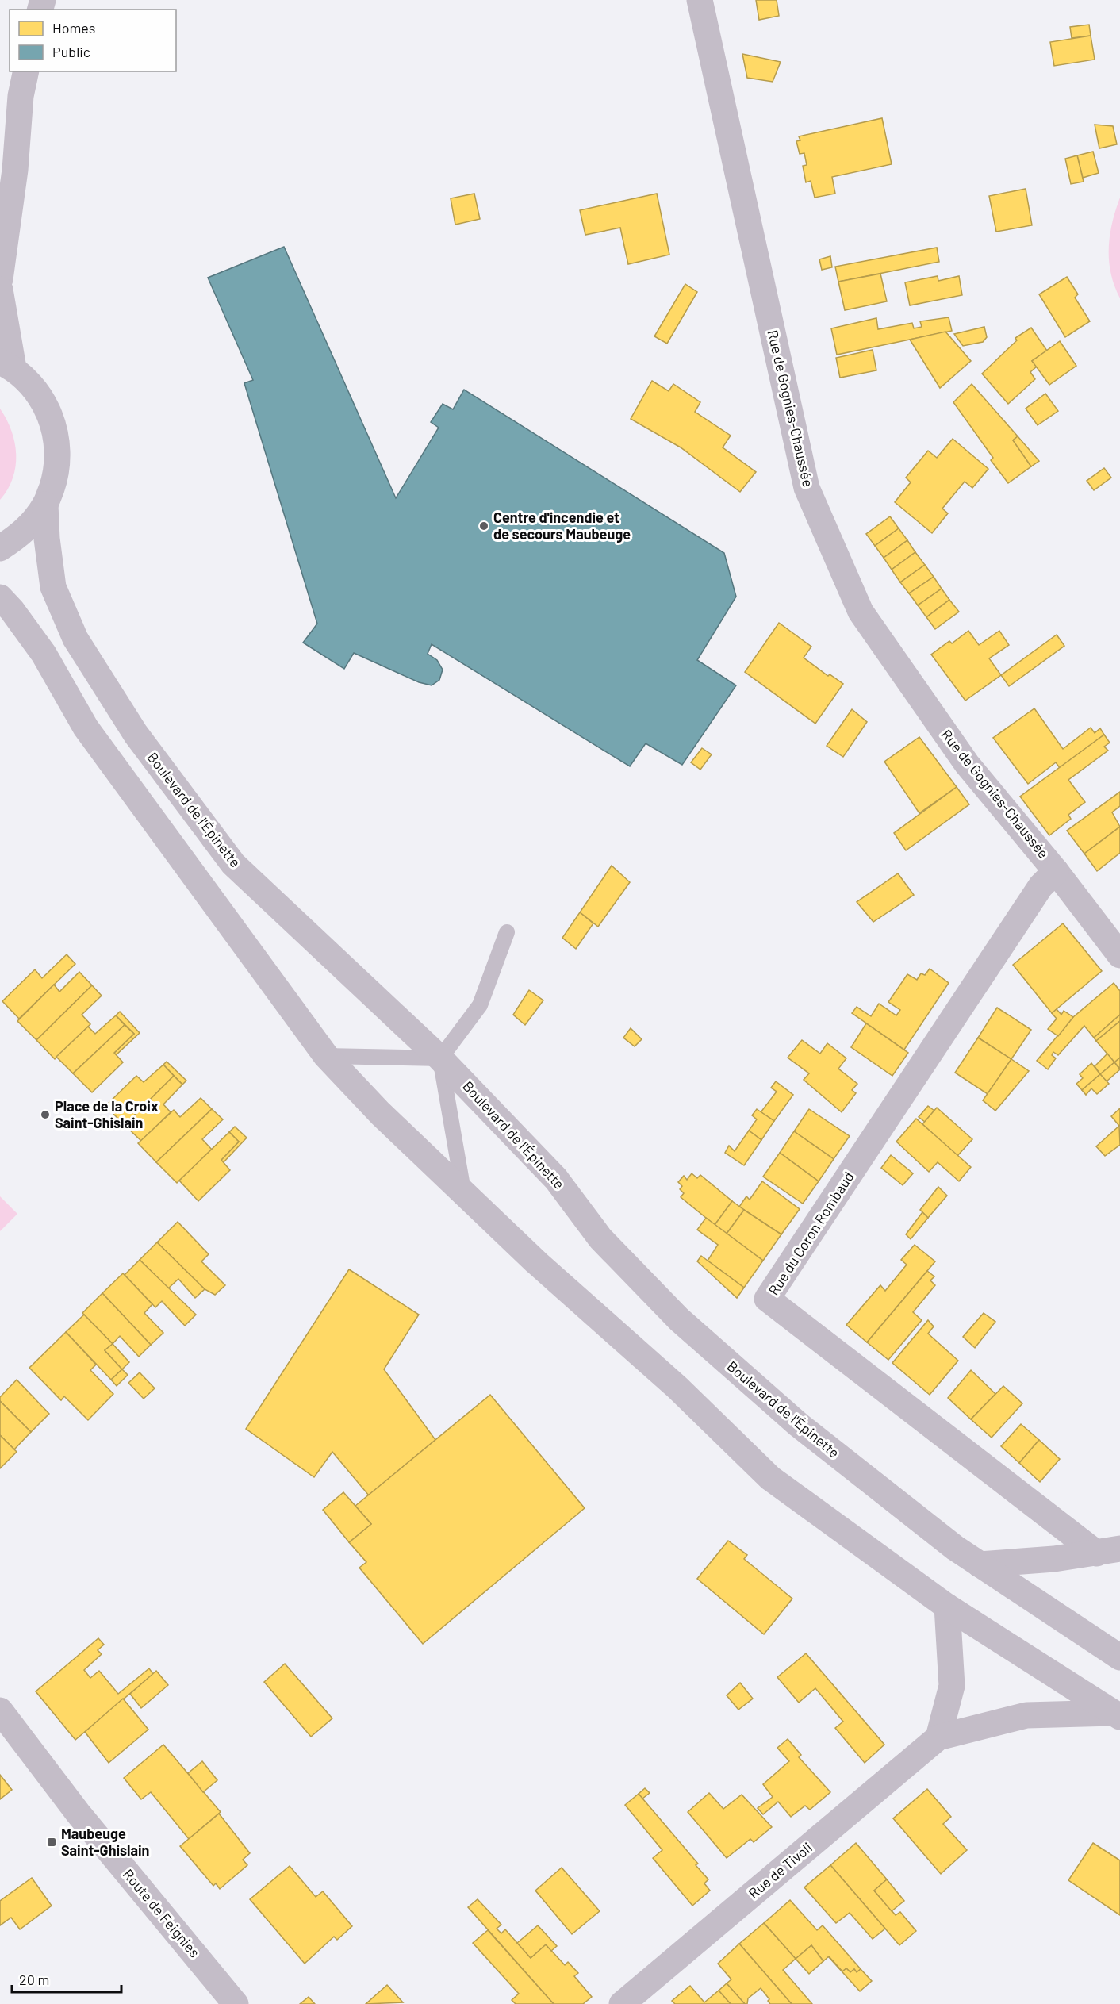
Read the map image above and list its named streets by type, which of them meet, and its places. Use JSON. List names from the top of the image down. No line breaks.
{"streets":{"street":["Rue de Gognies-Chaussée","Boulevard de l'Épinette","Rue du Coron Rombaud","Rue de Tivoli","Route de Feignies"]},"crossings":[["Rue de Gognies-Chaussée","Rue du Coron Rombaud"]],"places":{"other":["Centre d'incendie et de secours Maubeuge","Place de la Croix Saint-Ghislain"],"transit":["Maubeuge Saint-Ghislain"]},"legend":["Homes","Public"],"scale_bar":"20 m"}
